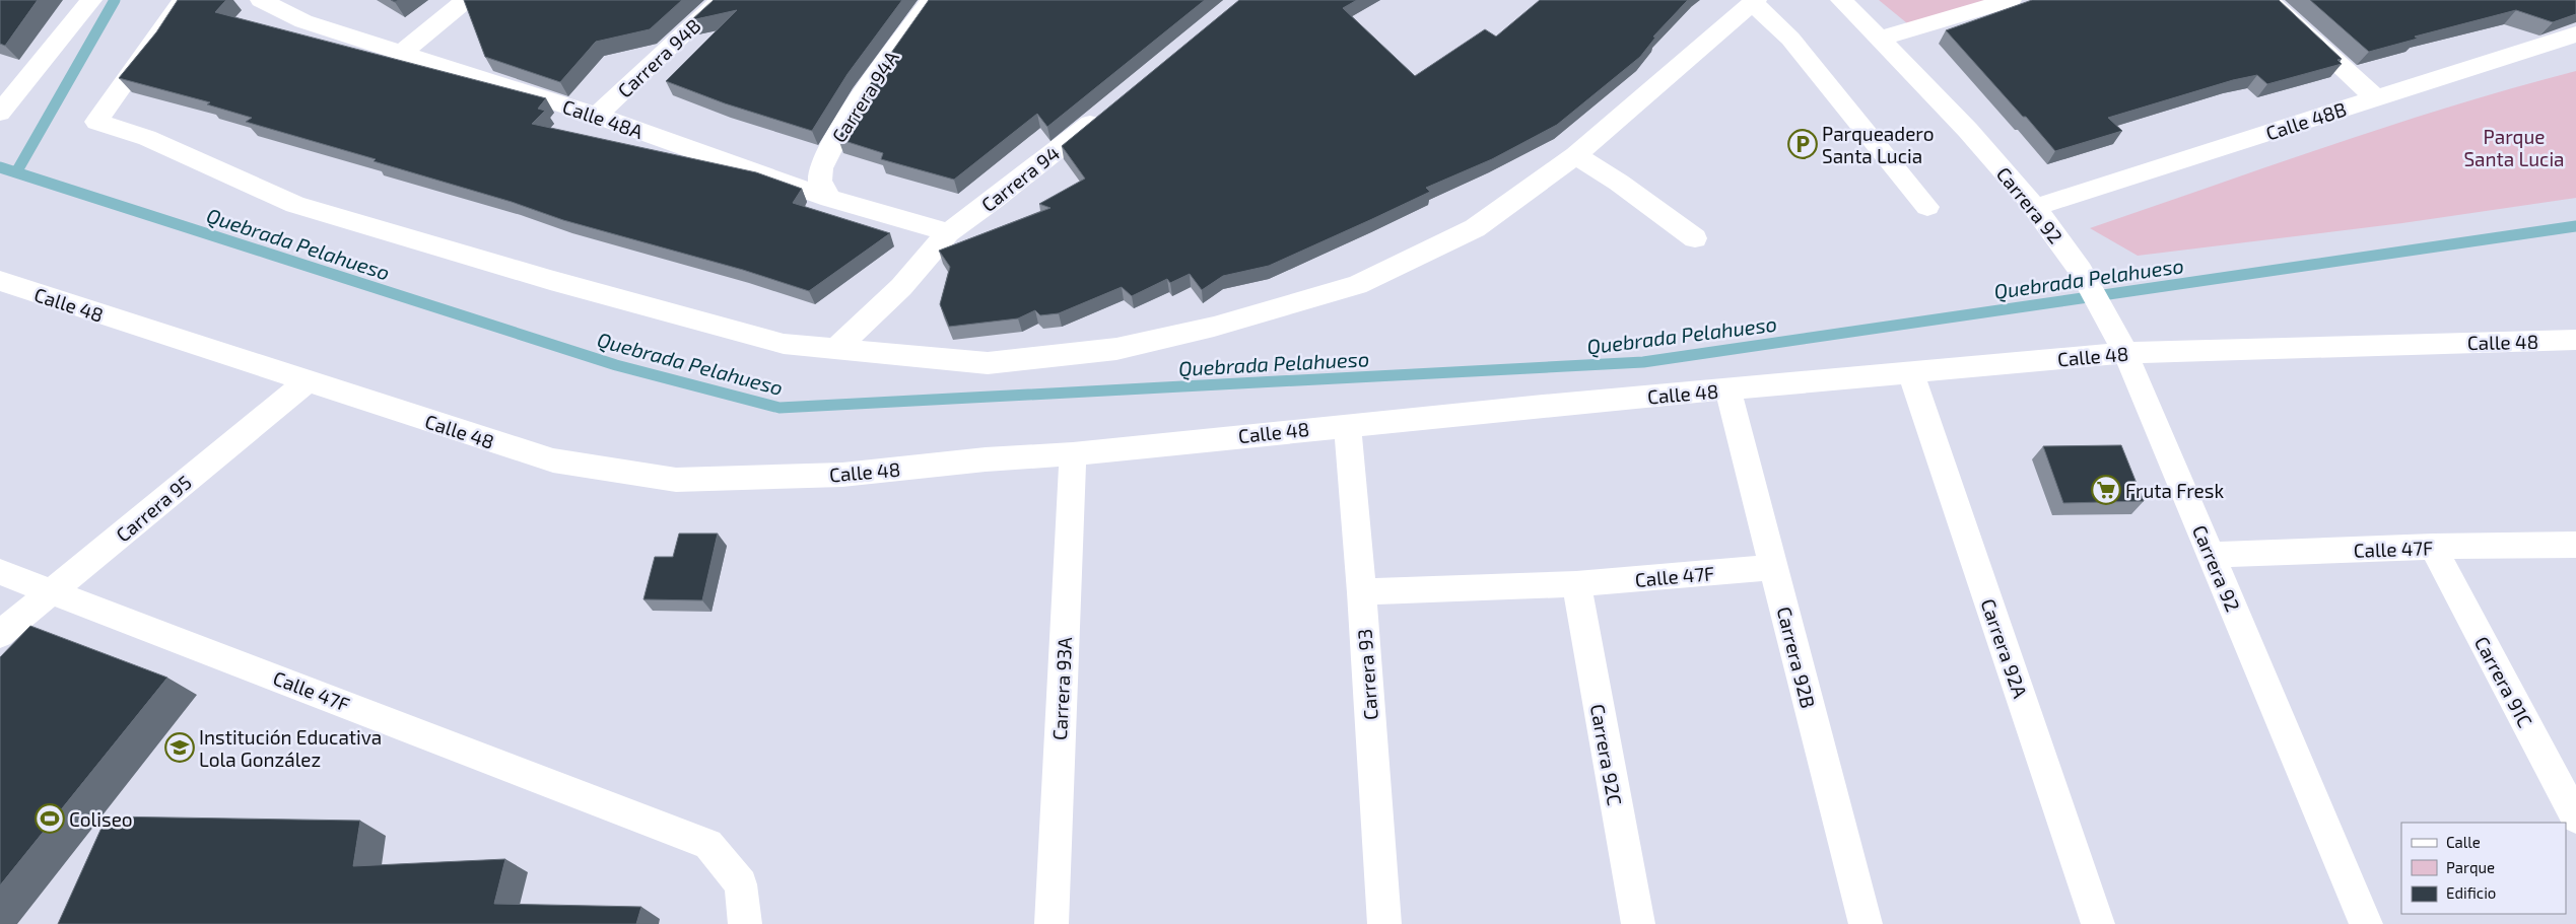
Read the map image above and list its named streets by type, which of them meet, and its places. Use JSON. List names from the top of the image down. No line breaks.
{"streets":{"street":["Carrera 94B","Carrera 94A","Calle 48A","Calle 48B","Carrera 94","Carrera 92","Calle 48","Carrera 95","Calle 47F","Carrera 92A","Carrera 92B","Carrera 93","Carrera 91C","Carrera 93A","Carrera 92C"]},"crossings":[["Carrera 94B","Calle 48A"],["Carrera 94A","Calle 48A"],["Calle 48A","Carrera 94"],["Calle 48B","Carrera 92"],["Carrera 92","Calle 48"],["Carrera 92","Calle 47F"],["Calle 48","Carrera 95"],["Calle 48","Carrera 92A"],["Calle 48","Carrera 92B"],["Calle 48","Carrera 93"],["Calle 48","Carrera 93A"],["Carrera 95","Calle 47F"],["Calle 47F","Carrera 92B"],["Calle 47F","Carrera 93"],["Calle 47F","Carrera 91C"],["Calle 47F","Carrera 92C"]],"water":["Quebrada Pelahueso"],"parks":["Parque Santa Lucia"],"places":{"parking":["Parqueadero Santa Lucia"],"supermarket":["Fruta Fresk"],"school or university":["Institución Educativa Lola González"],"sports":["Coliseo"]},"legend":["Calle","Parque","Edificio"]}
